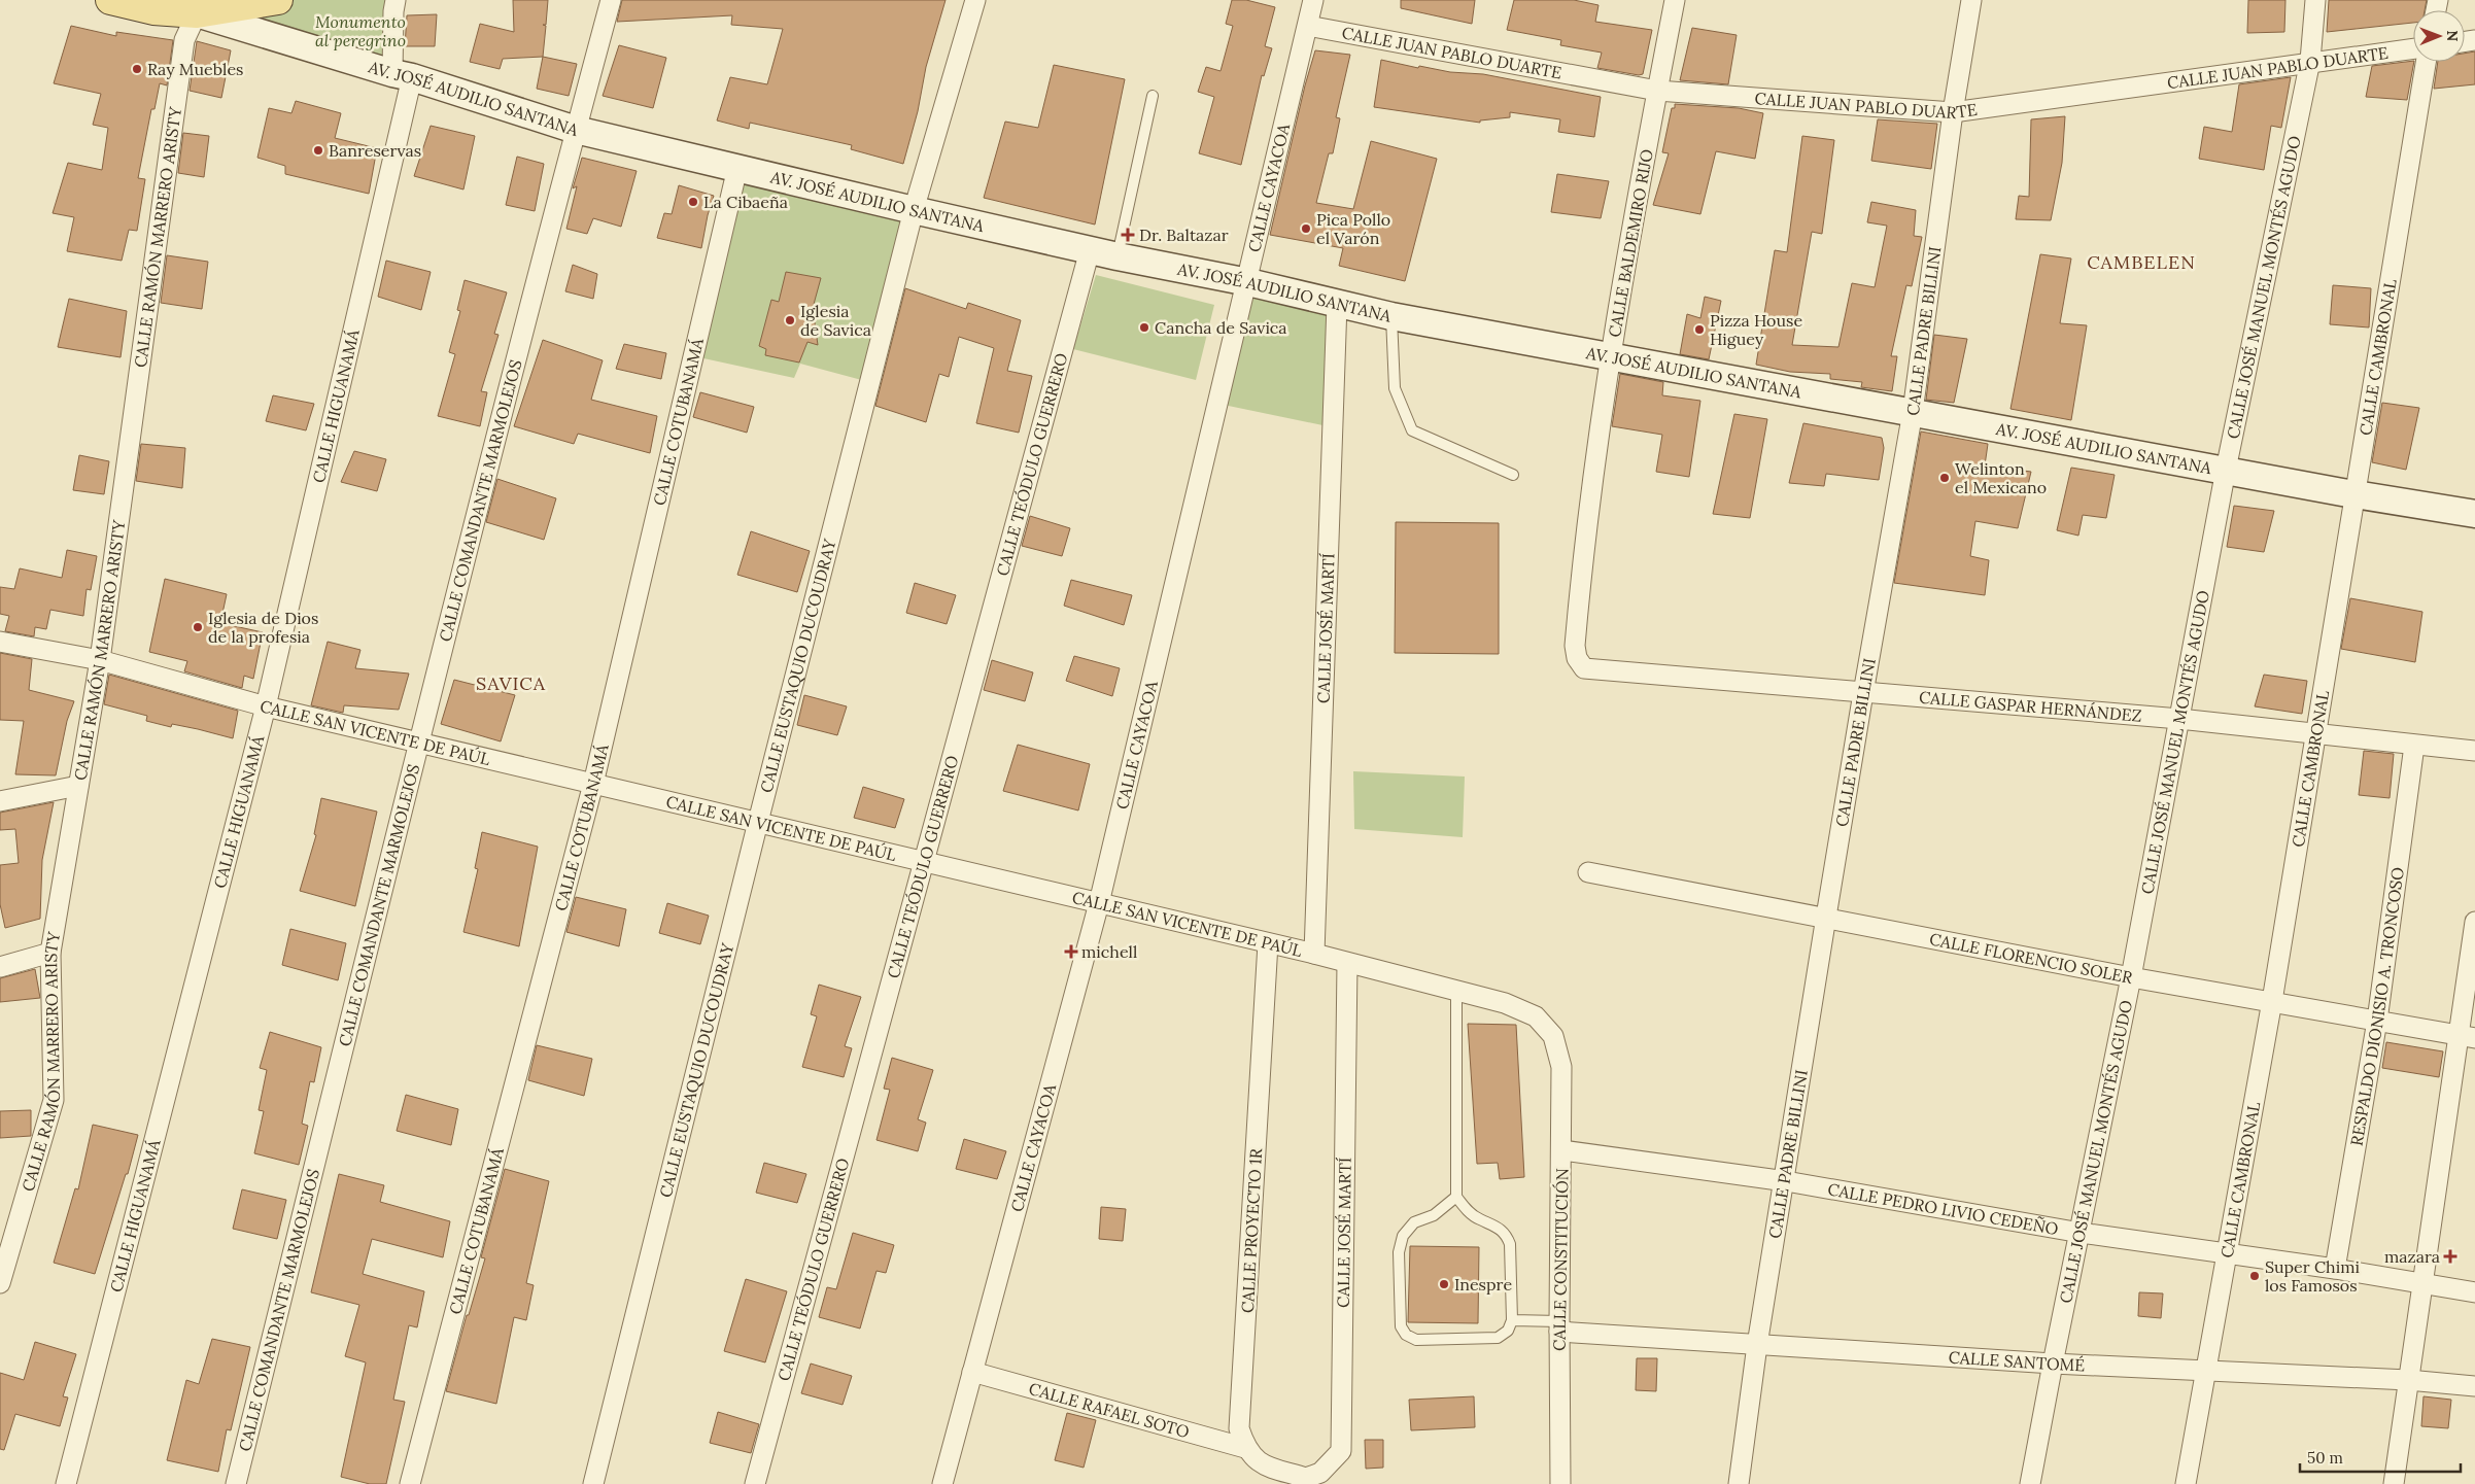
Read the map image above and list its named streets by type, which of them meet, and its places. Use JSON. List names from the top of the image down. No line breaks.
{"streets":{"main road":["AV. JOSÉ AUDILIO SANTANA"],"street":["CALLE JUAN PABLO DUARTE","CALLE CAYACOA","CALLE RAMÓN MARRERO ARISTY","CALLE BALDEMIRO RIJO","CALLE JOSÉ MANUEL MONTÉS AGUDO","CALLE PADRE BILLINI","CALLE CAMBRONAL","CALLE HIGUANAMÁ","CALLE COTUBANAMÁ","CALLE TEÓDULO GUERRERO","CALLE COMANDANTE MARMOLEJOS","CALLE JOSÉ MARTÍ","CALLE EUSTAQUIO DUCOUDRAY","CALLE GASPAR HERNÁNDEZ","CALLE SAN VICENTE DE PAÚL","CALLE FLORENCIO SOLER","RESPALDO DIONISIO A. TRONCOSO","CALLE PEDRO LIVIO CEDEÑO","CALLE PROYECTO 1R","CALLE CONSTITUCIÓN","CALLE SANTOMÉ","CALLE RAFAEL SOTO"]},"crossings":[["CALLE JUAN PABLO DUARTE","CALLE CAYACOA"],["CALLE JUAN PABLO DUARTE","CALLE BALDEMIRO RIJO"],["CALLE JUAN PABLO DUARTE","CALLE JOSÉ MANUEL MONTÉS AGUDO"],["CALLE JUAN PABLO DUARTE","CALLE PADRE BILLINI"],["AV. JOSÉ AUDILIO SANTANA","CALLE CAYACOA"],["AV. JOSÉ AUDILIO SANTANA","CALLE RAMÓN MARRERO ARISTY"],["AV. JOSÉ AUDILIO SANTANA","CALLE BALDEMIRO RIJO"],["AV. JOSÉ AUDILIO SANTANA","CALLE JOSÉ MANUEL MONTÉS AGUDO"],["AV. JOSÉ AUDILIO SANTANA","CALLE PADRE BILLINI"],["AV. JOSÉ AUDILIO SANTANA","CALLE CAMBRONAL"],["AV. JOSÉ AUDILIO SANTANA","CALLE HIGUANAMÁ"],["AV. JOSÉ AUDILIO SANTANA","CALLE COTUBANAMÁ"],["AV. JOSÉ AUDILIO SANTANA","CALLE TEÓDULO GUERRERO"],["AV. JOSÉ AUDILIO SANTANA","CALLE COMANDANTE MARMOLEJOS"],["AV. JOSÉ AUDILIO SANTANA","CALLE JOSÉ MARTÍ"],["AV. JOSÉ AUDILIO SANTANA","CALLE EUSTAQUIO DUCOUDRAY"],["CALLE CAYACOA","CALLE SAN VICENTE DE PAÚL"],["CALLE CAYACOA","CALLE RAFAEL SOTO"],["CALLE RAMÓN MARRERO ARISTY","CALLE SAN VICENTE DE PAÚL"],["CALLE BALDEMIRO RIJO","CALLE GASPAR HERNÁNDEZ"],["CALLE JOSÉ MANUEL MONTÉS AGUDO","CALLE GASPAR HERNÁNDEZ"],["CALLE JOSÉ MANUEL MONTÉS AGUDO","CALLE FLORENCIO SOLER"],["CALLE JOSÉ MANUEL MONTÉS AGUDO","CALLE PEDRO LIVIO CEDEÑO"],["CALLE JOSÉ MANUEL MONTÉS AGUDO","CALLE SANTOMÉ"],["CALLE PADRE BILLINI","CALLE GASPAR HERNÁNDEZ"],["CALLE PADRE BILLINI","CALLE FLORENCIO SOLER"],["CALLE PADRE BILLINI","CALLE PEDRO LIVIO CEDEÑO"],["CALLE PADRE BILLINI","CALLE SANTOMÉ"],["CALLE CAMBRONAL","CALLE GASPAR HERNÁNDEZ"],["CALLE CAMBRONAL","CALLE FLORENCIO SOLER"],["CALLE CAMBRONAL","CALLE PEDRO LIVIO CEDEÑO"],["CALLE CAMBRONAL","CALLE SANTOMÉ"],["CALLE HIGUANAMÁ","CALLE SAN VICENTE DE PAÚL"],["CALLE COTUBANAMÁ","CALLE SAN VICENTE DE PAÚL"],["CALLE TEÓDULO GUERRERO","CALLE SAN VICENTE DE PAÚL"],["CALLE COMANDANTE MARMOLEJOS","CALLE SAN VICENTE DE PAÚL"],["CALLE JOSÉ MARTÍ","CALLE SAN VICENTE DE PAÚL"],["CALLE EUSTAQUIO DUCOUDRAY","CALLE SAN VICENTE DE PAÚL"],["CALLE GASPAR HERNÁNDEZ","RESPALDO DIONISIO A. TRONCOSO"],["CALLE SAN VICENTE DE PAÚL","CALLE PROYECTO 1R"],["CALLE SAN VICENTE DE PAÚL","CALLE CONSTITUCIÓN"],["CALLE FLORENCIO SOLER","RESPALDO DIONISIO A. TRONCOSO"],["RESPALDO DIONISIO A. TRONCOSO","CALLE PEDRO LIVIO CEDEÑO"],["CALLE PEDRO LIVIO CEDEÑO","CALLE CONSTITUCIÓN"],["CALLE PROYECTO 1R","CALLE RAFAEL SOTO"],["CALLE CONSTITUCIÓN","CALLE SANTOMÉ"]],"districts":["CAMBELEN","SAVICA"],"parks":["Monumento al peregrino"],"places":{"other":["Ray Muebles","Banreservas","La Cibaeña","Pica Pollo el Varón","Iglesia de Savica","Cancha de Savica","Pizza House Higuey","Welinton el Mexicano","Iglesia de Dios de la profesia","Super Chimi los Famosos","Inespre"],"health":["Dr. Baltazar","michell","mazara"]},"scale_bar":"50 m","north":"right"}
